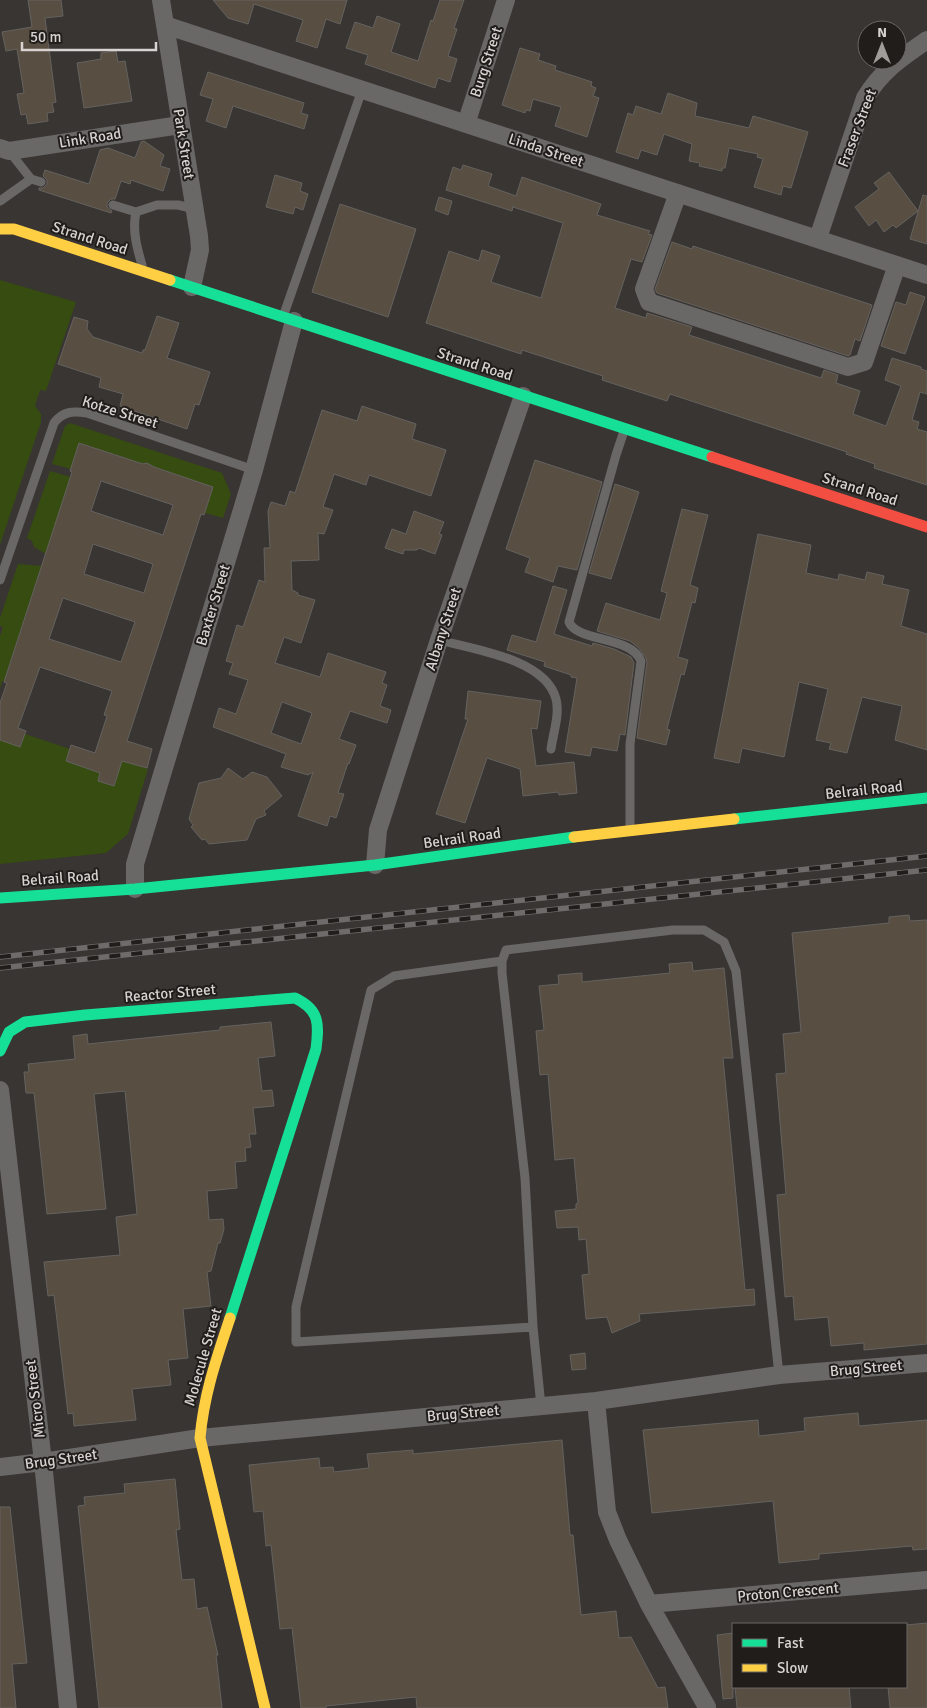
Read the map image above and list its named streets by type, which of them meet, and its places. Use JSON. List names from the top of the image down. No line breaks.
{"streets":{"street":["Burg Street","Fraser Street","Link Road","Park Street","Linda Street","Strand Road","Baxter Street","Albany Street","Belrail Road","Reactor Street","Molecule Street","Brug Street","Micro Street","Proton Crescent"],"lane":["Kotze Street"]},"crossings":[["Burg Street","Linda Street"],["Fraser Street","Linda Street"],["Link Road","Park Street"],["Park Street","Linda Street"],["Park Street","Strand Road"],["Strand Road","Baxter Street"],["Strand Road","Albany Street"],["Kotze Street","Baxter Street"],["Baxter Street","Belrail Road"],["Albany Street","Belrail Road"],["Reactor Street","Molecule Street"],["Molecule Street","Brug Street"],["Brug Street","Micro Street"]],"legend":["Fast","Slow"],"scale_bar":"50 m","north":"top"}
